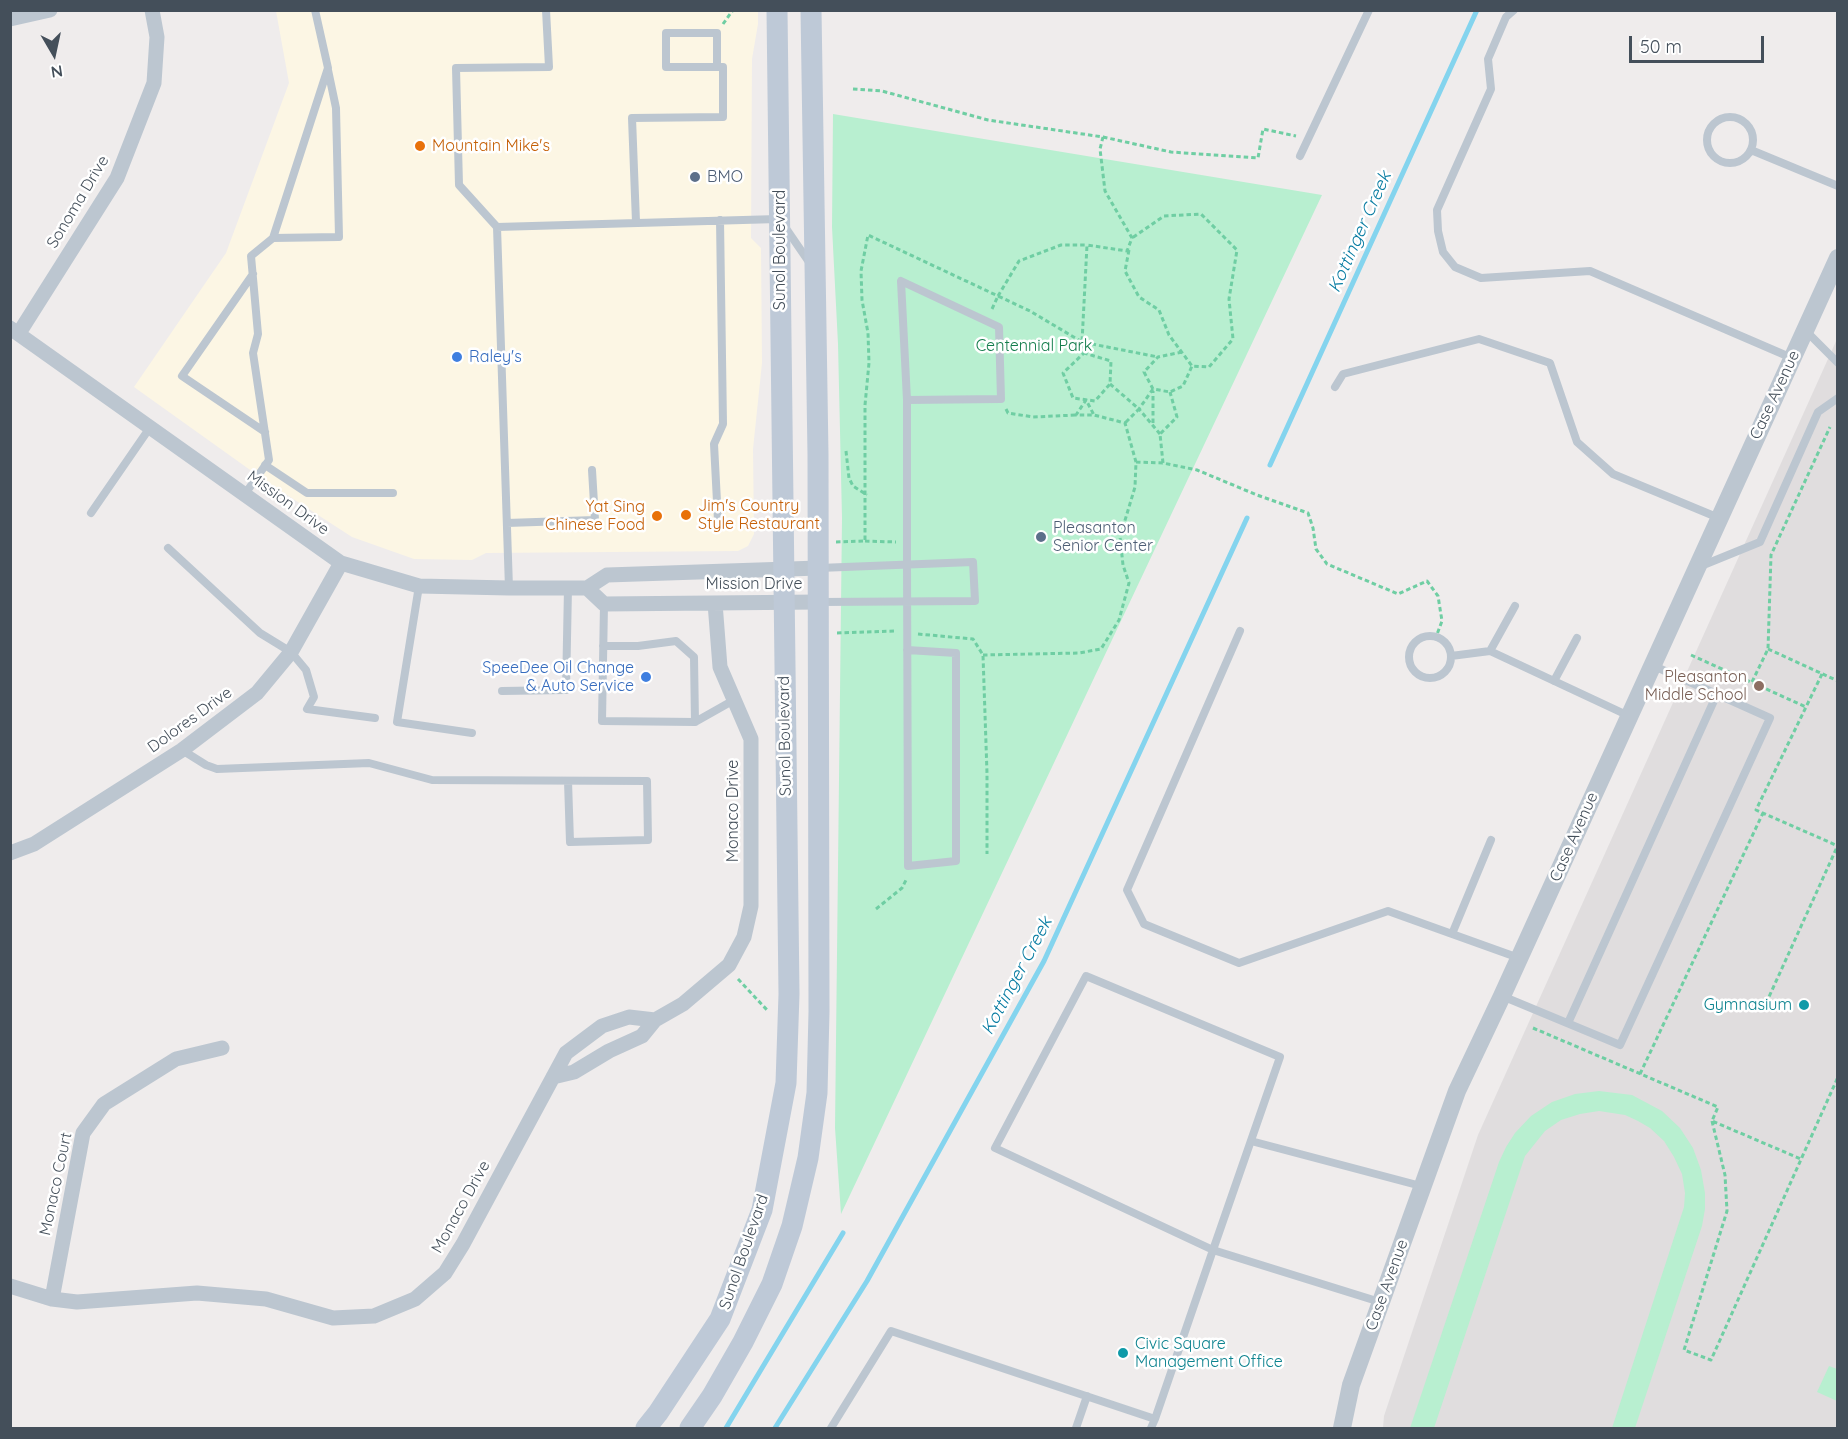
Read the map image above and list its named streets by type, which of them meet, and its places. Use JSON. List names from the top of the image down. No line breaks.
{"streets":{"main road":["Sunol Boulevard"],"street":["Sonoma Drive","Case Avenue","Mission Drive","Dolores Drive","Monaco Drive","Monaco Court"]},"crossings":[["Sonoma Drive","Mission Drive"],["Sunol Boulevard","Mission Drive"],["Mission Drive","Dolores Drive"],["Mission Drive","Monaco Drive"],["Monaco Drive","Monaco Court"]],"water":["Kottinger Creek"],"parks":["Centennial Park"],"places":["Mountain Mike's","BMO","Raley's","Jim's Country Style Restaurant","Yat Sing Chinese Food","Pleasanton Senior Center","SpeeDee Oil Change & Auto Service","Pleasanton Middle School","Gymnasium","Civic Square Management Office"],"scale_bar":"50 m","north":"bottom"}
